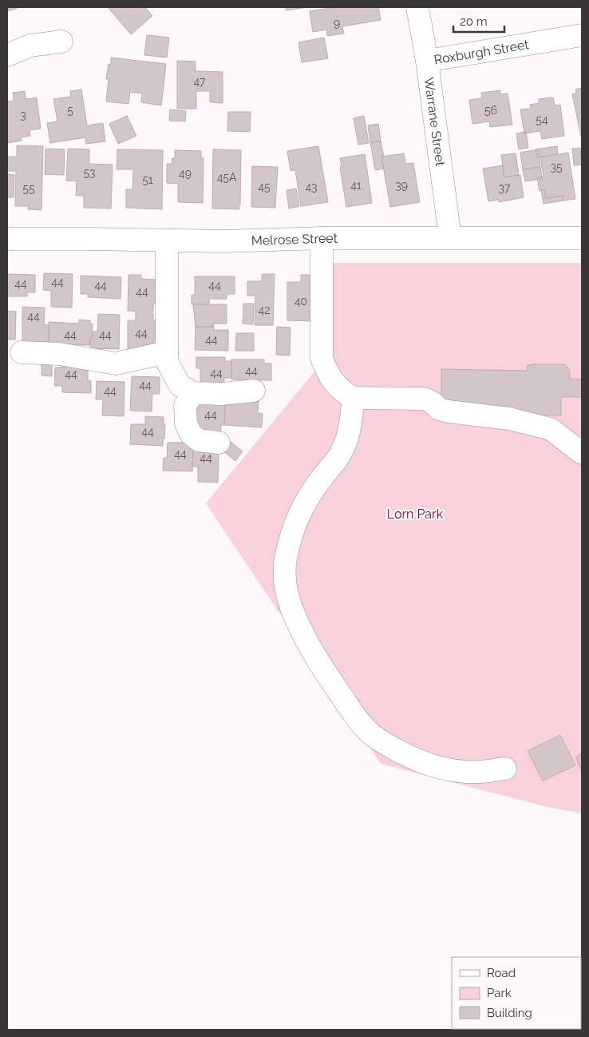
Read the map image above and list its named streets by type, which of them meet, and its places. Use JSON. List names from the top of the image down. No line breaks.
{"streets":{"street":["Roxburgh Street","Warrane Street","Melrose Street"]},"crossings":[["Roxburgh Street","Warrane Street"],["Warrane Street","Melrose Street"]],"parks":["Lorn Park"],"house_numbers":["9","47","5","56","3","54","35","53","49","45A","51","41","39","45","43","37","55","44","44","44","44","44","40","42","44","44","44","44","44","44","44","44","44","44","44","44","44","44"],"legend":["Road","Park","Building"],"scale_bar":"20 m"}
